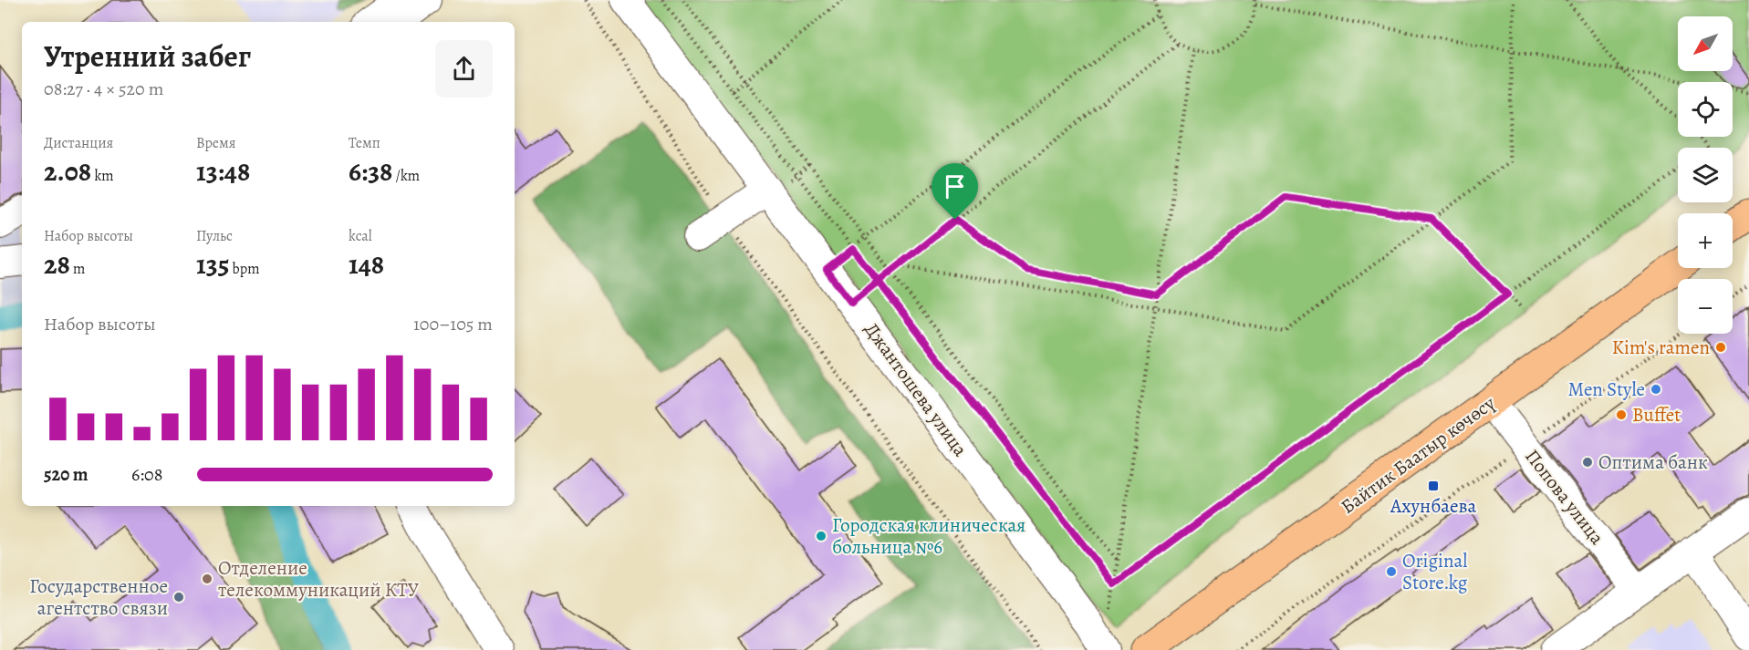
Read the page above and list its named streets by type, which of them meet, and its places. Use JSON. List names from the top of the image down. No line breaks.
{"streets":{"main road":["Байтик Баатыр көчөсү"],"street":["Джантошева улица","Попова улица"]},"crossings":[["Байтик Баатыр көчөсү","Попова улица"]],"places":{"other":["Kim's ramen","Men Style","Buffet","Оптима банк","Городская клиническая больница №6","Original Store.kg","Отделение телекоммуникаций КТУ","Государственное агентство связи"],"transit":["Ахунбаева"]},"north":"bottom left","page":{"map_buttons":["+","−"],"heading":["Утренний забег","08:27 · 4 × 520 m"],"stats":[["Дистанция","2.08 km"],["Время","13:48"],["Темп","6:38 /km"],["Набор высоты","28 m"],["Пульс","135 bpm"],["kcal","148"]],"chart":["Набор высоты","100–105 m"],"list":[{"name":"520 m","note":"6:08"}]}}
